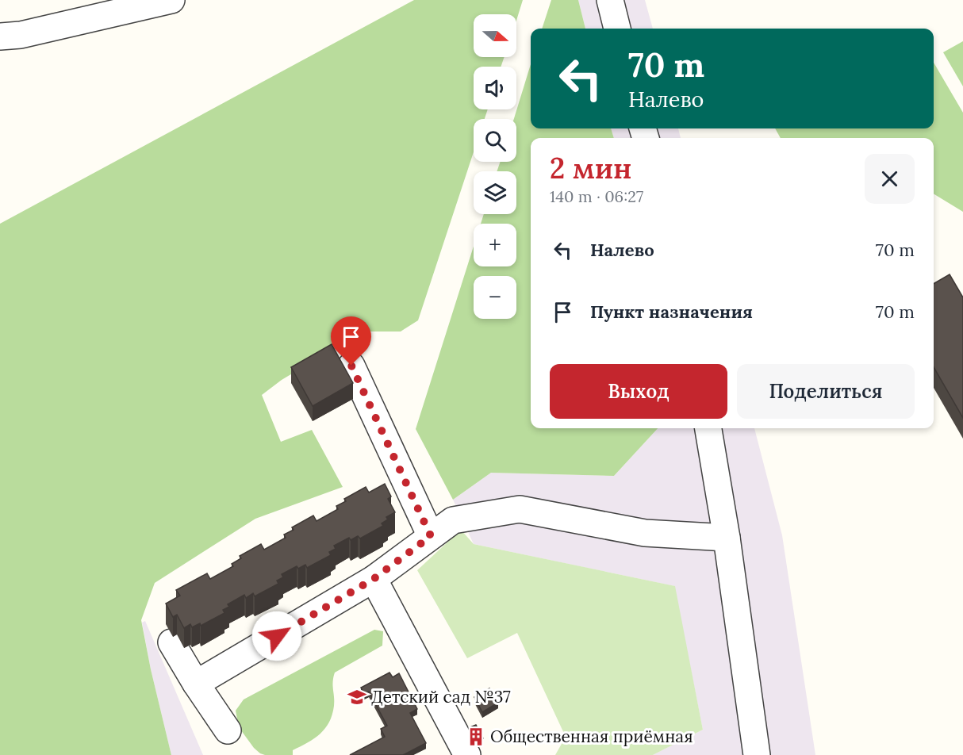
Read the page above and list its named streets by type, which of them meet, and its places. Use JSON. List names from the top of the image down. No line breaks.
{"places":{"school or university":["Детский сад №37"],"building":["Общественная приёмная"]},"north":"right","page":{"map_buttons":["+","−"],"turn":["70 m","Налево"],"heading":["2 мин","140 m · 06:27"],"list":[{"name":"Налево","value":"70 m"},{"name":"Пункт назначения","value":"70 m"}],"buttons":["Выход","Поделиться"]}}
